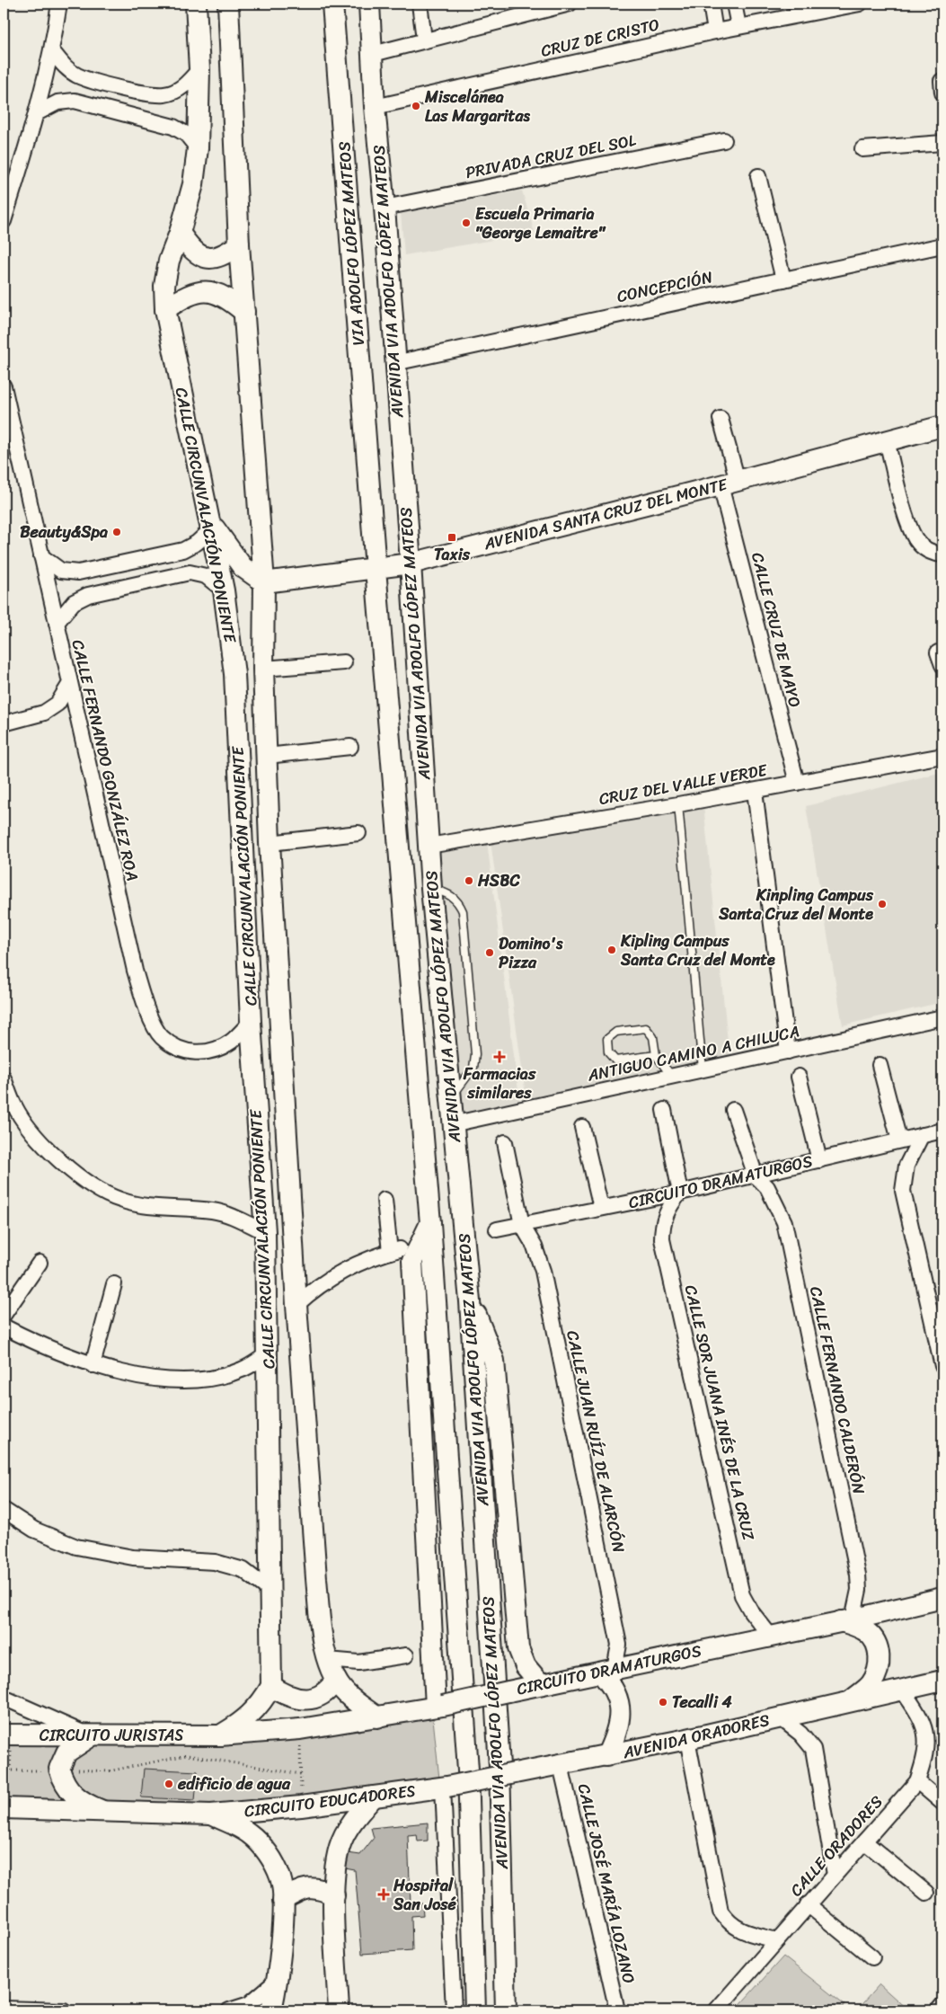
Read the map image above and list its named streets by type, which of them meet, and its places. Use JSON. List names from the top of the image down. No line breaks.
{"streets":{"main road":["VIA ADOLFO LÓPEZ MATEOS","AVENIDA VIA ADOLFO LÓPEZ MATEOS","AVENIDA SANTA CRUZ DEL MONTE","CALLE CIRCUNVALACIÓN PONIENTE","CIRCUITO DRAMATURGOS","CIRCUITO JURISTAS","AVENIDA ORADORES","CIRCUITO EDUCADORES"],"street":["CRUZ DE CRISTO","PRIVADA CRUZ DEL SOL","CONCEPCIÓN","CALLE CRUZ DE MAYO","CALLE FERNANDO GONZÁLEZ ROA","CRUZ DEL VALLE VERDE","ANTIGUO CAMINO A CHILUCA","CALLE FERNANDO CALDERÓN","CALLE SOR JUANA INÉS DE LA CRUZ","CALLE JUAN RUÍZ DE ALARCÓN","CALLE ORADORES","CALLE JOSÉ MARÍA LOZANO"]},"crossings":[["CRUZ DE CRISTO","AVENIDA VIA ADOLFO LÓPEZ MATEOS"],["PRIVADA CRUZ DEL SOL","AVENIDA VIA ADOLFO LÓPEZ MATEOS"],["VIA ADOLFO LÓPEZ MATEOS","AVENIDA VIA ADOLFO LÓPEZ MATEOS"],["AVENIDA VIA ADOLFO LÓPEZ MATEOS","CONCEPCIÓN"],["AVENIDA VIA ADOLFO LÓPEZ MATEOS","AVENIDA SANTA CRUZ DEL MONTE"],["AVENIDA VIA ADOLFO LÓPEZ MATEOS","CRUZ DEL VALLE VERDE"],["AVENIDA VIA ADOLFO LÓPEZ MATEOS","ANTIGUO CAMINO A CHILUCA"],["AVENIDA SANTA CRUZ DEL MONTE","CALLE CIRCUNVALACIÓN PONIENTE"],["AVENIDA SANTA CRUZ DEL MONTE","CALLE CRUZ DE MAYO"],["CALLE CIRCUNVALACIÓN PONIENTE","CALLE FERNANDO GONZÁLEZ ROA"],["CALLE CIRCUNVALACIÓN PONIENTE","CIRCUITO DRAMATURGOS"],["CALLE CRUZ DE MAYO","CRUZ DEL VALLE VERDE"],["CIRCUITO DRAMATURGOS","CALLE FERNANDO CALDERÓN"],["CIRCUITO DRAMATURGOS","CALLE SOR JUANA INÉS DE LA CRUZ"],["CIRCUITO DRAMATURGOS","CALLE JUAN RUÍZ DE ALARCÓN"],["CIRCUITO DRAMATURGOS","CIRCUITO JURISTAS"],["AVENIDA ORADORES","CIRCUITO EDUCADORES"],["AVENIDA ORADORES","CALLE ORADORES"],["AVENIDA ORADORES","CALLE JOSÉ MARÍA LOZANO"]],"places":{"other":["Miscelánea Las Margaritas","Escuela Primaria \"George Lemaitre\"","Beauty&Spa","HSBC","Kinpling Campus Santa Cruz del Monte","Kipling Campus Santa Cruz del Monte","Domino's Pizza","Tecalli 4","edificio de agua"],"transit":["Taxis"],"health":["Farmacias similares","Hospital San José"]}}
